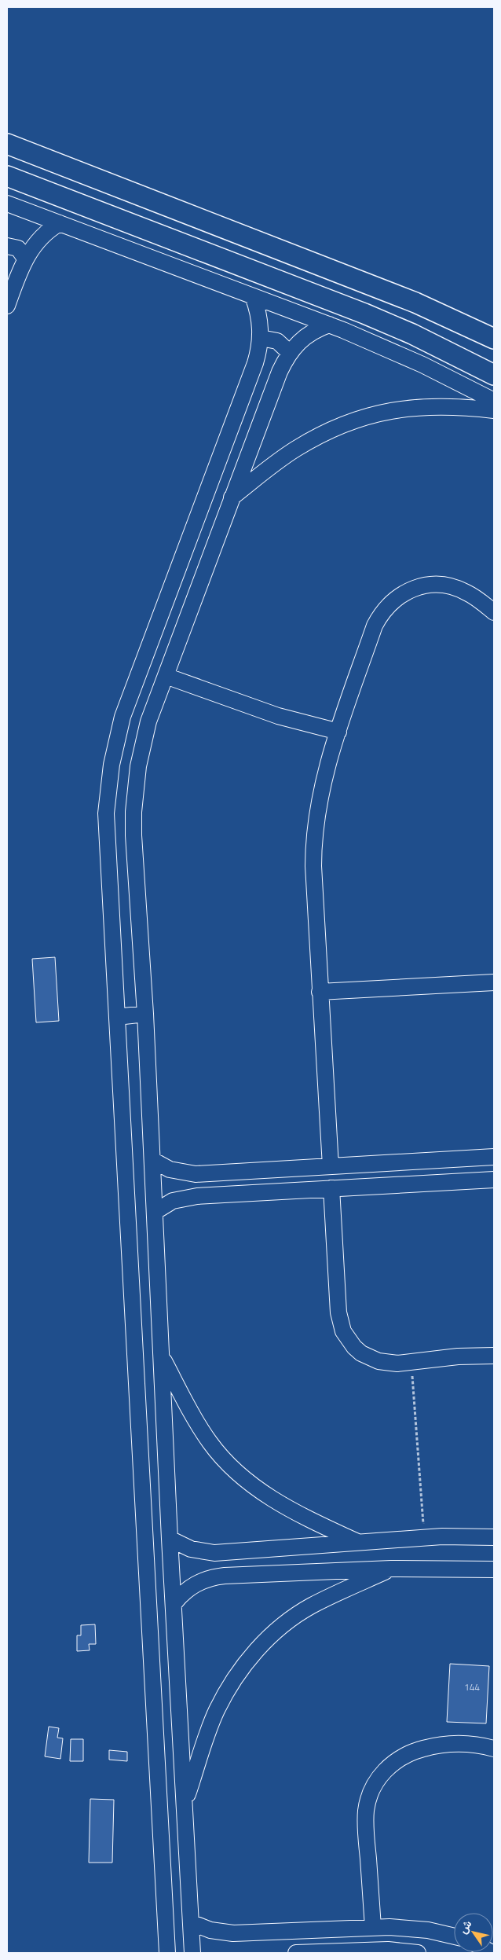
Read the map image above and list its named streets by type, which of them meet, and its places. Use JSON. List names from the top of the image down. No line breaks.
{"house_numbers":["144"],"north":"top left"}
